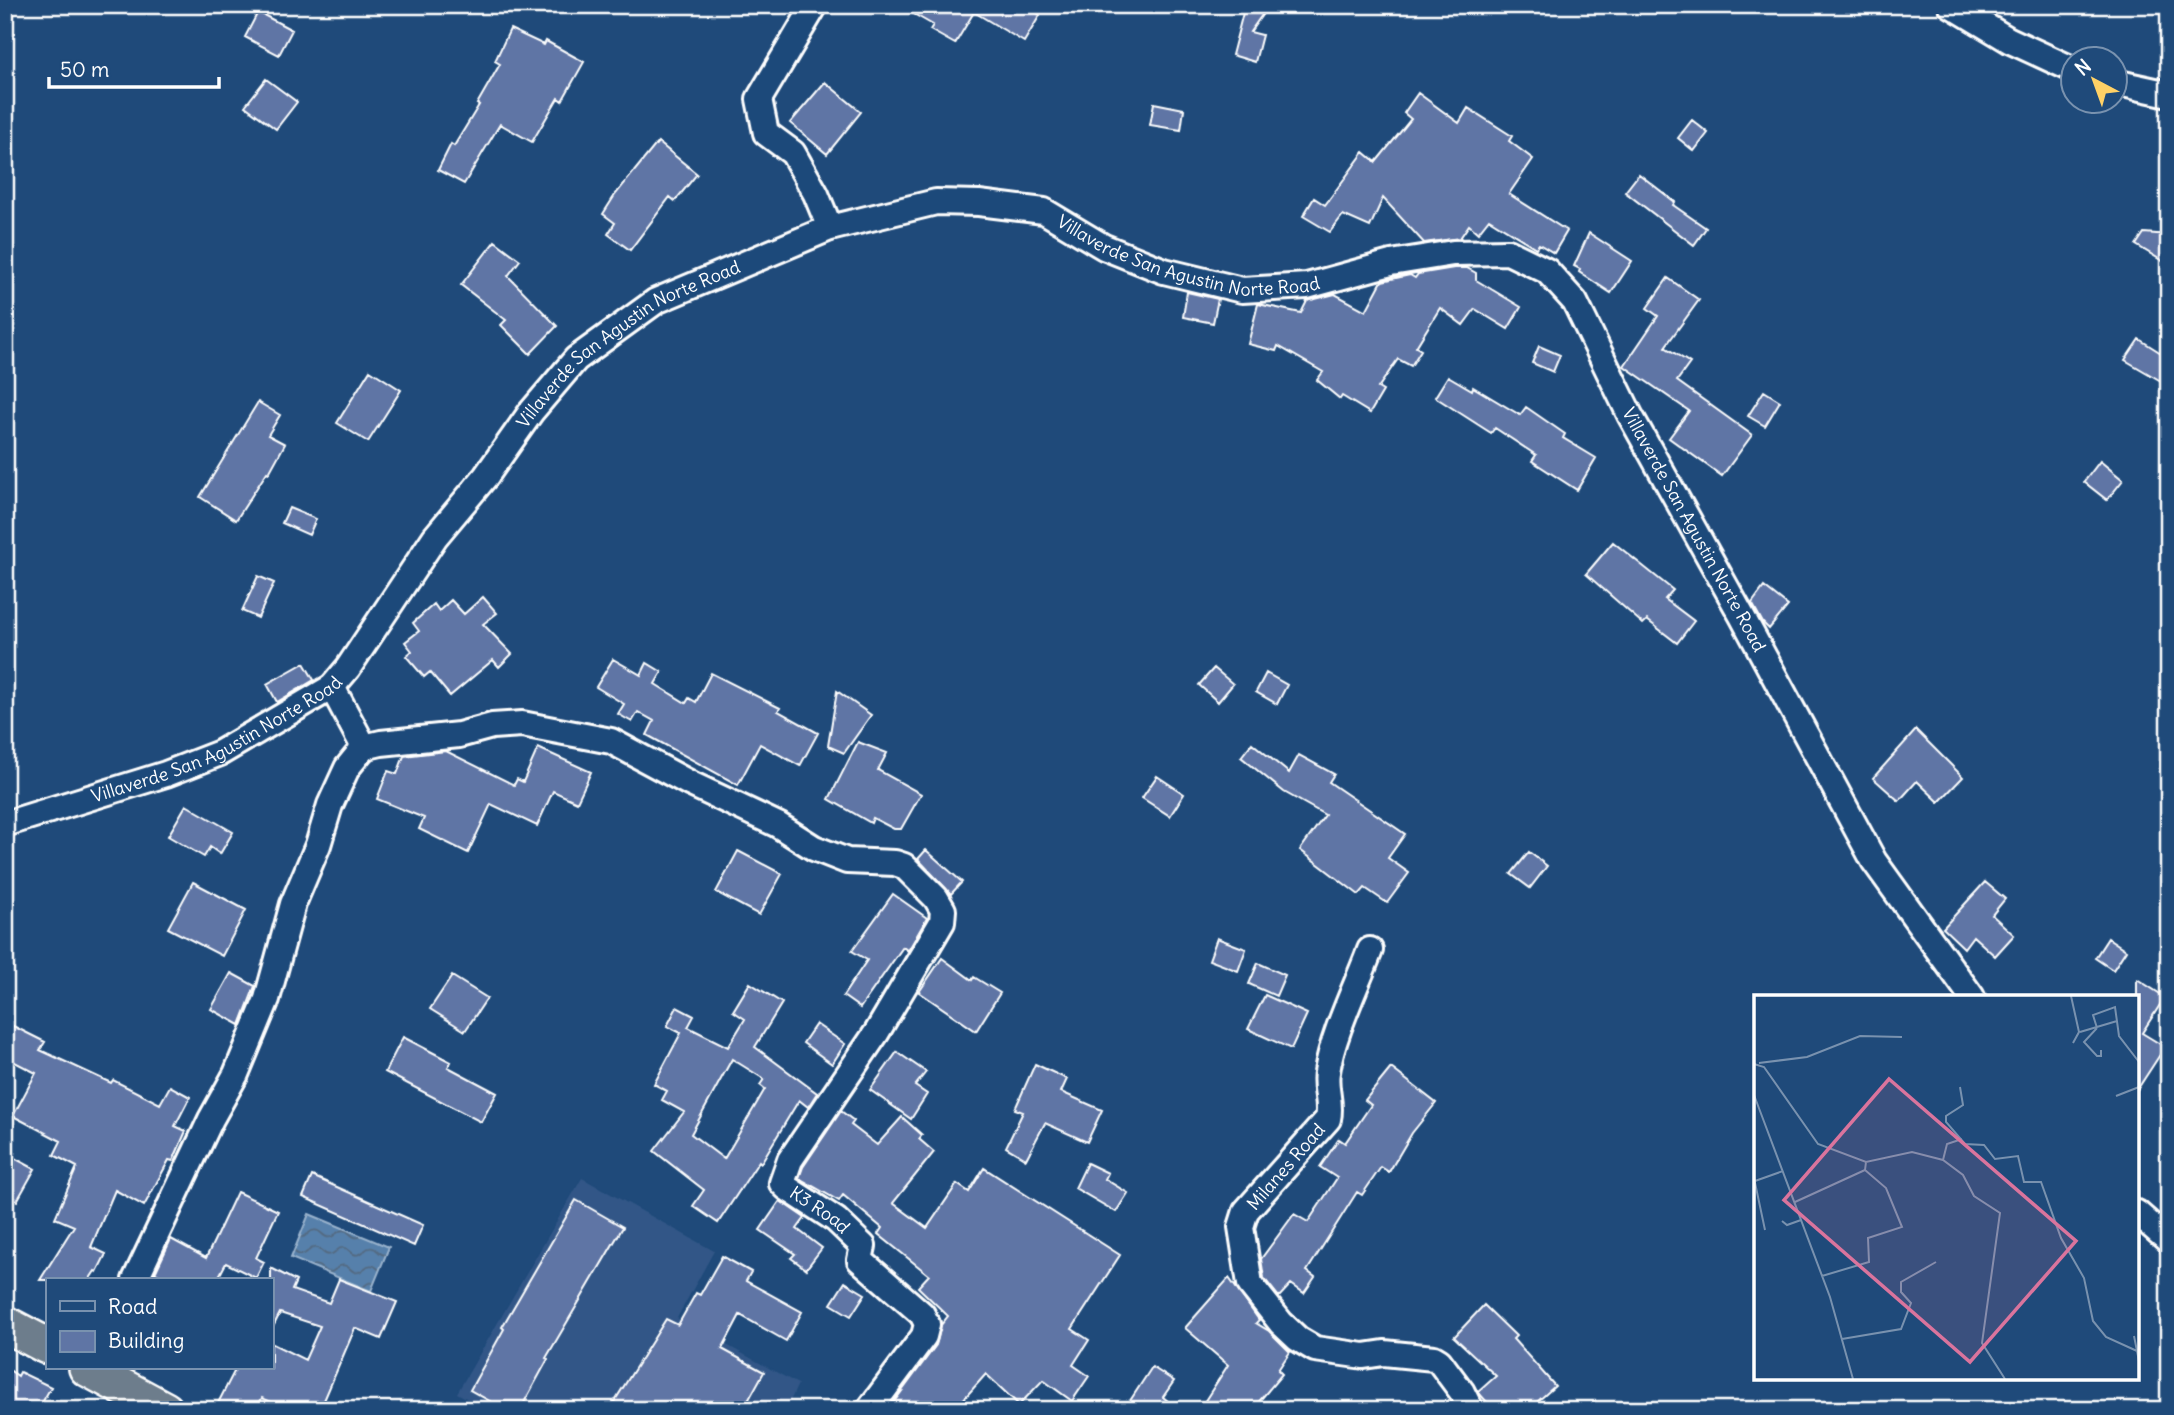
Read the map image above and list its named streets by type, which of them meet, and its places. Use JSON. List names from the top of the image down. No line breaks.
{"streets":{"street":["Villaverde San Agustin Norte Road","Milanes Road","K3 Road"]},"legend":["Road","Building"],"scale_bar":"50 m","north":"top left"}
